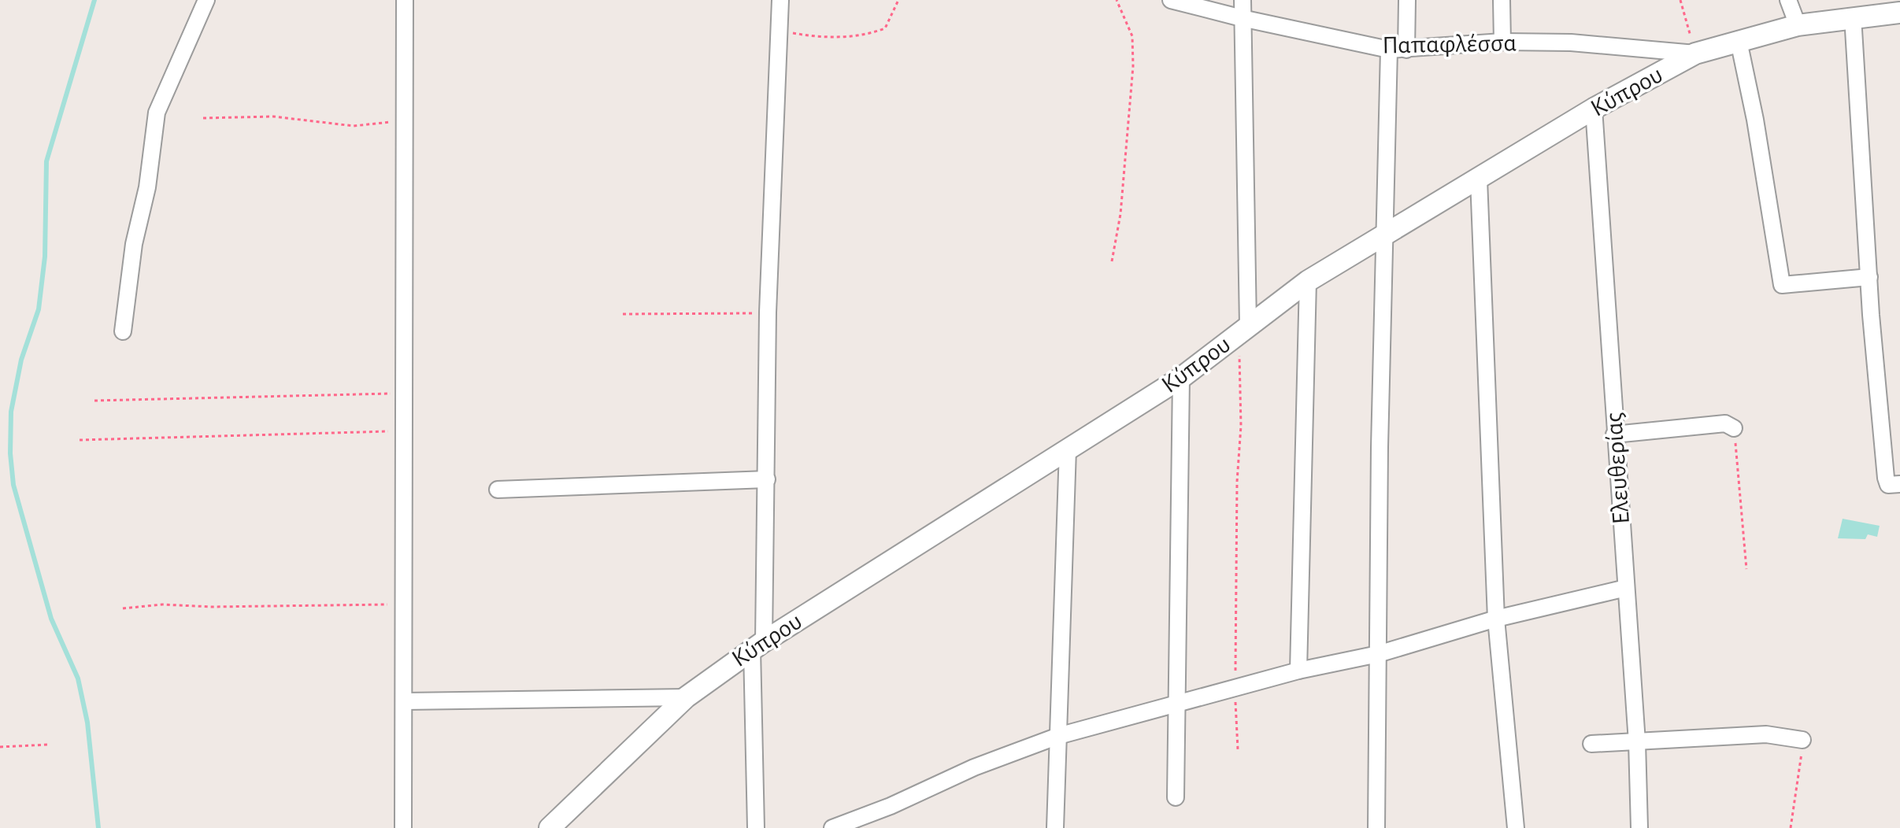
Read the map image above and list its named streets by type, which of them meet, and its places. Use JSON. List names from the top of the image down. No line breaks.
{"streets":{"street":["Παπαφλέσσα","Κύπρου","Ελευθερίας"]},"crossings":[["Παπαφλέσσα","Κύπρου"],["Κύπρου","Ελευθερίας"]]}
